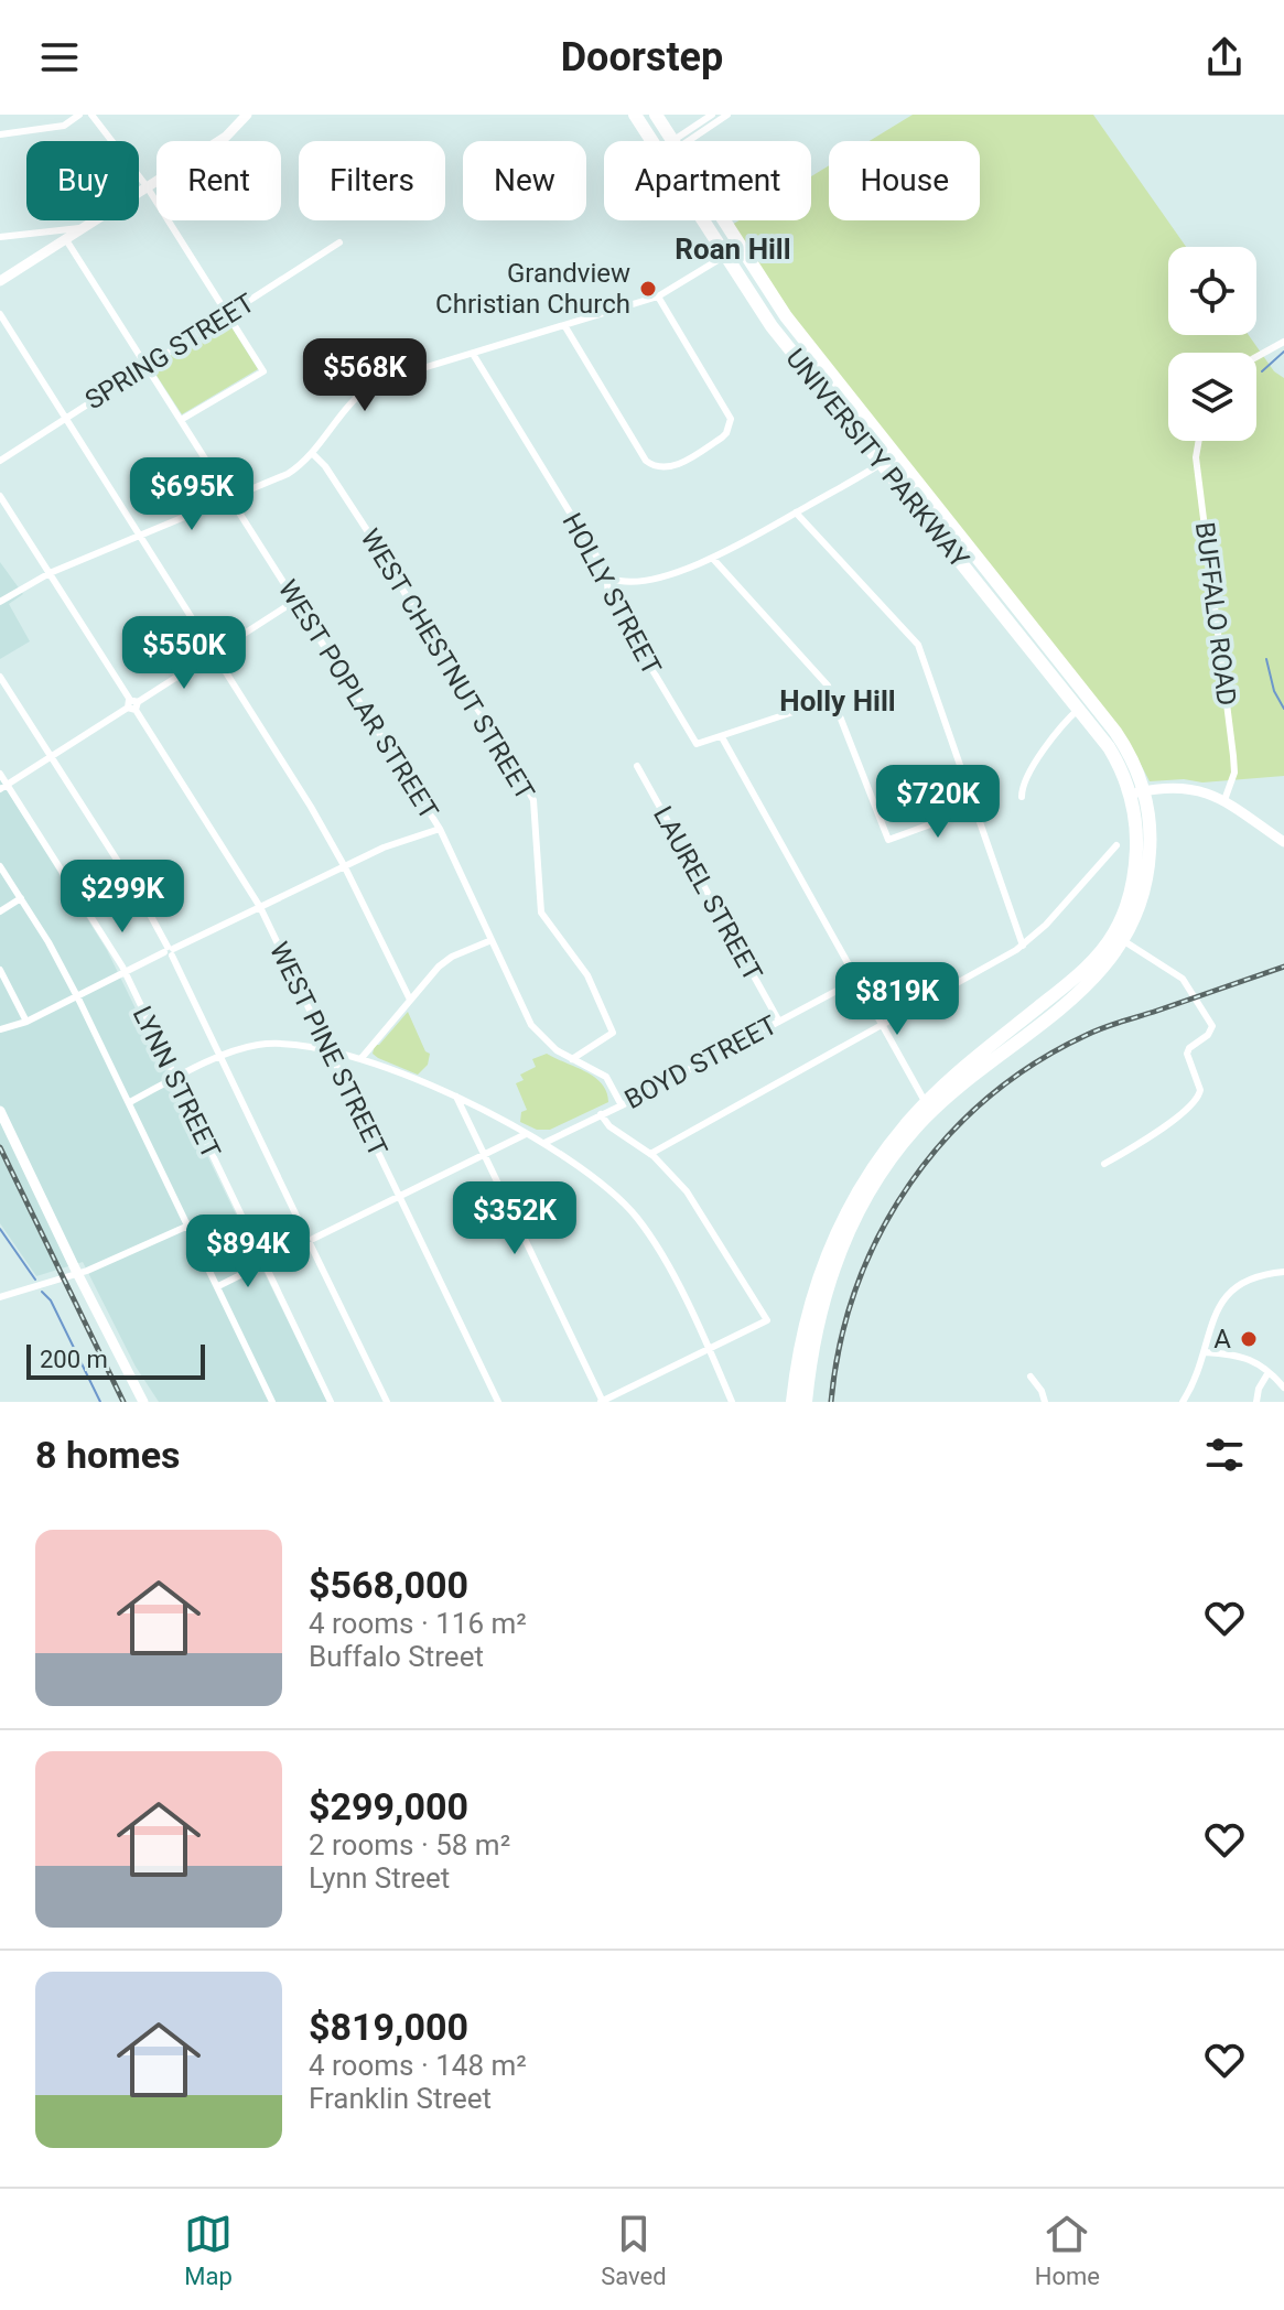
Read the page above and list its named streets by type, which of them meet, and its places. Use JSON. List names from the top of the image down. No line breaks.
{"streets":{"highway":["UNIVERSITY PARKWAY"],"street":["SPRING STREET","HOLLY STREET","BUFFALO ROAD","WEST CHESTNUT STREET","WEST POPLAR STREET","LAUREL STREET","WEST PINE STREET","BOYD STREET","LYNN STREET"]},"crossings":[["SPRING STREET","WEST POPLAR STREET"],["WEST CHESTNUT STREET","WEST POPLAR STREET"],["WEST POPLAR STREET","BOYD STREET"],["LAUREL STREET","BOYD STREET"]],"districts":["Roan Hill","Holly Hill"],"places":["Grandview Christian Church","A"],"scale_bar":"200 m","page":{"header":"Doorstep","chip":["Buy","Rent","Filters","New","Apartment","House"],"price":["$568K","$695K","$550K","$720K","$299K","$819K","$352K","$894K"],"scale":"200 m","heading":"8 homes","list":[{"name":"$568,000","note":"4 rooms · 116 m² · Buffalo Street"},{"name":"$299,000","note":"2 rooms · 58 m² · Lynn Street"},{"name":"$819,000","note":"4 rooms · 148 m² · Franklin Street"}],"tabs":["Map","Saved","Home"]}}
